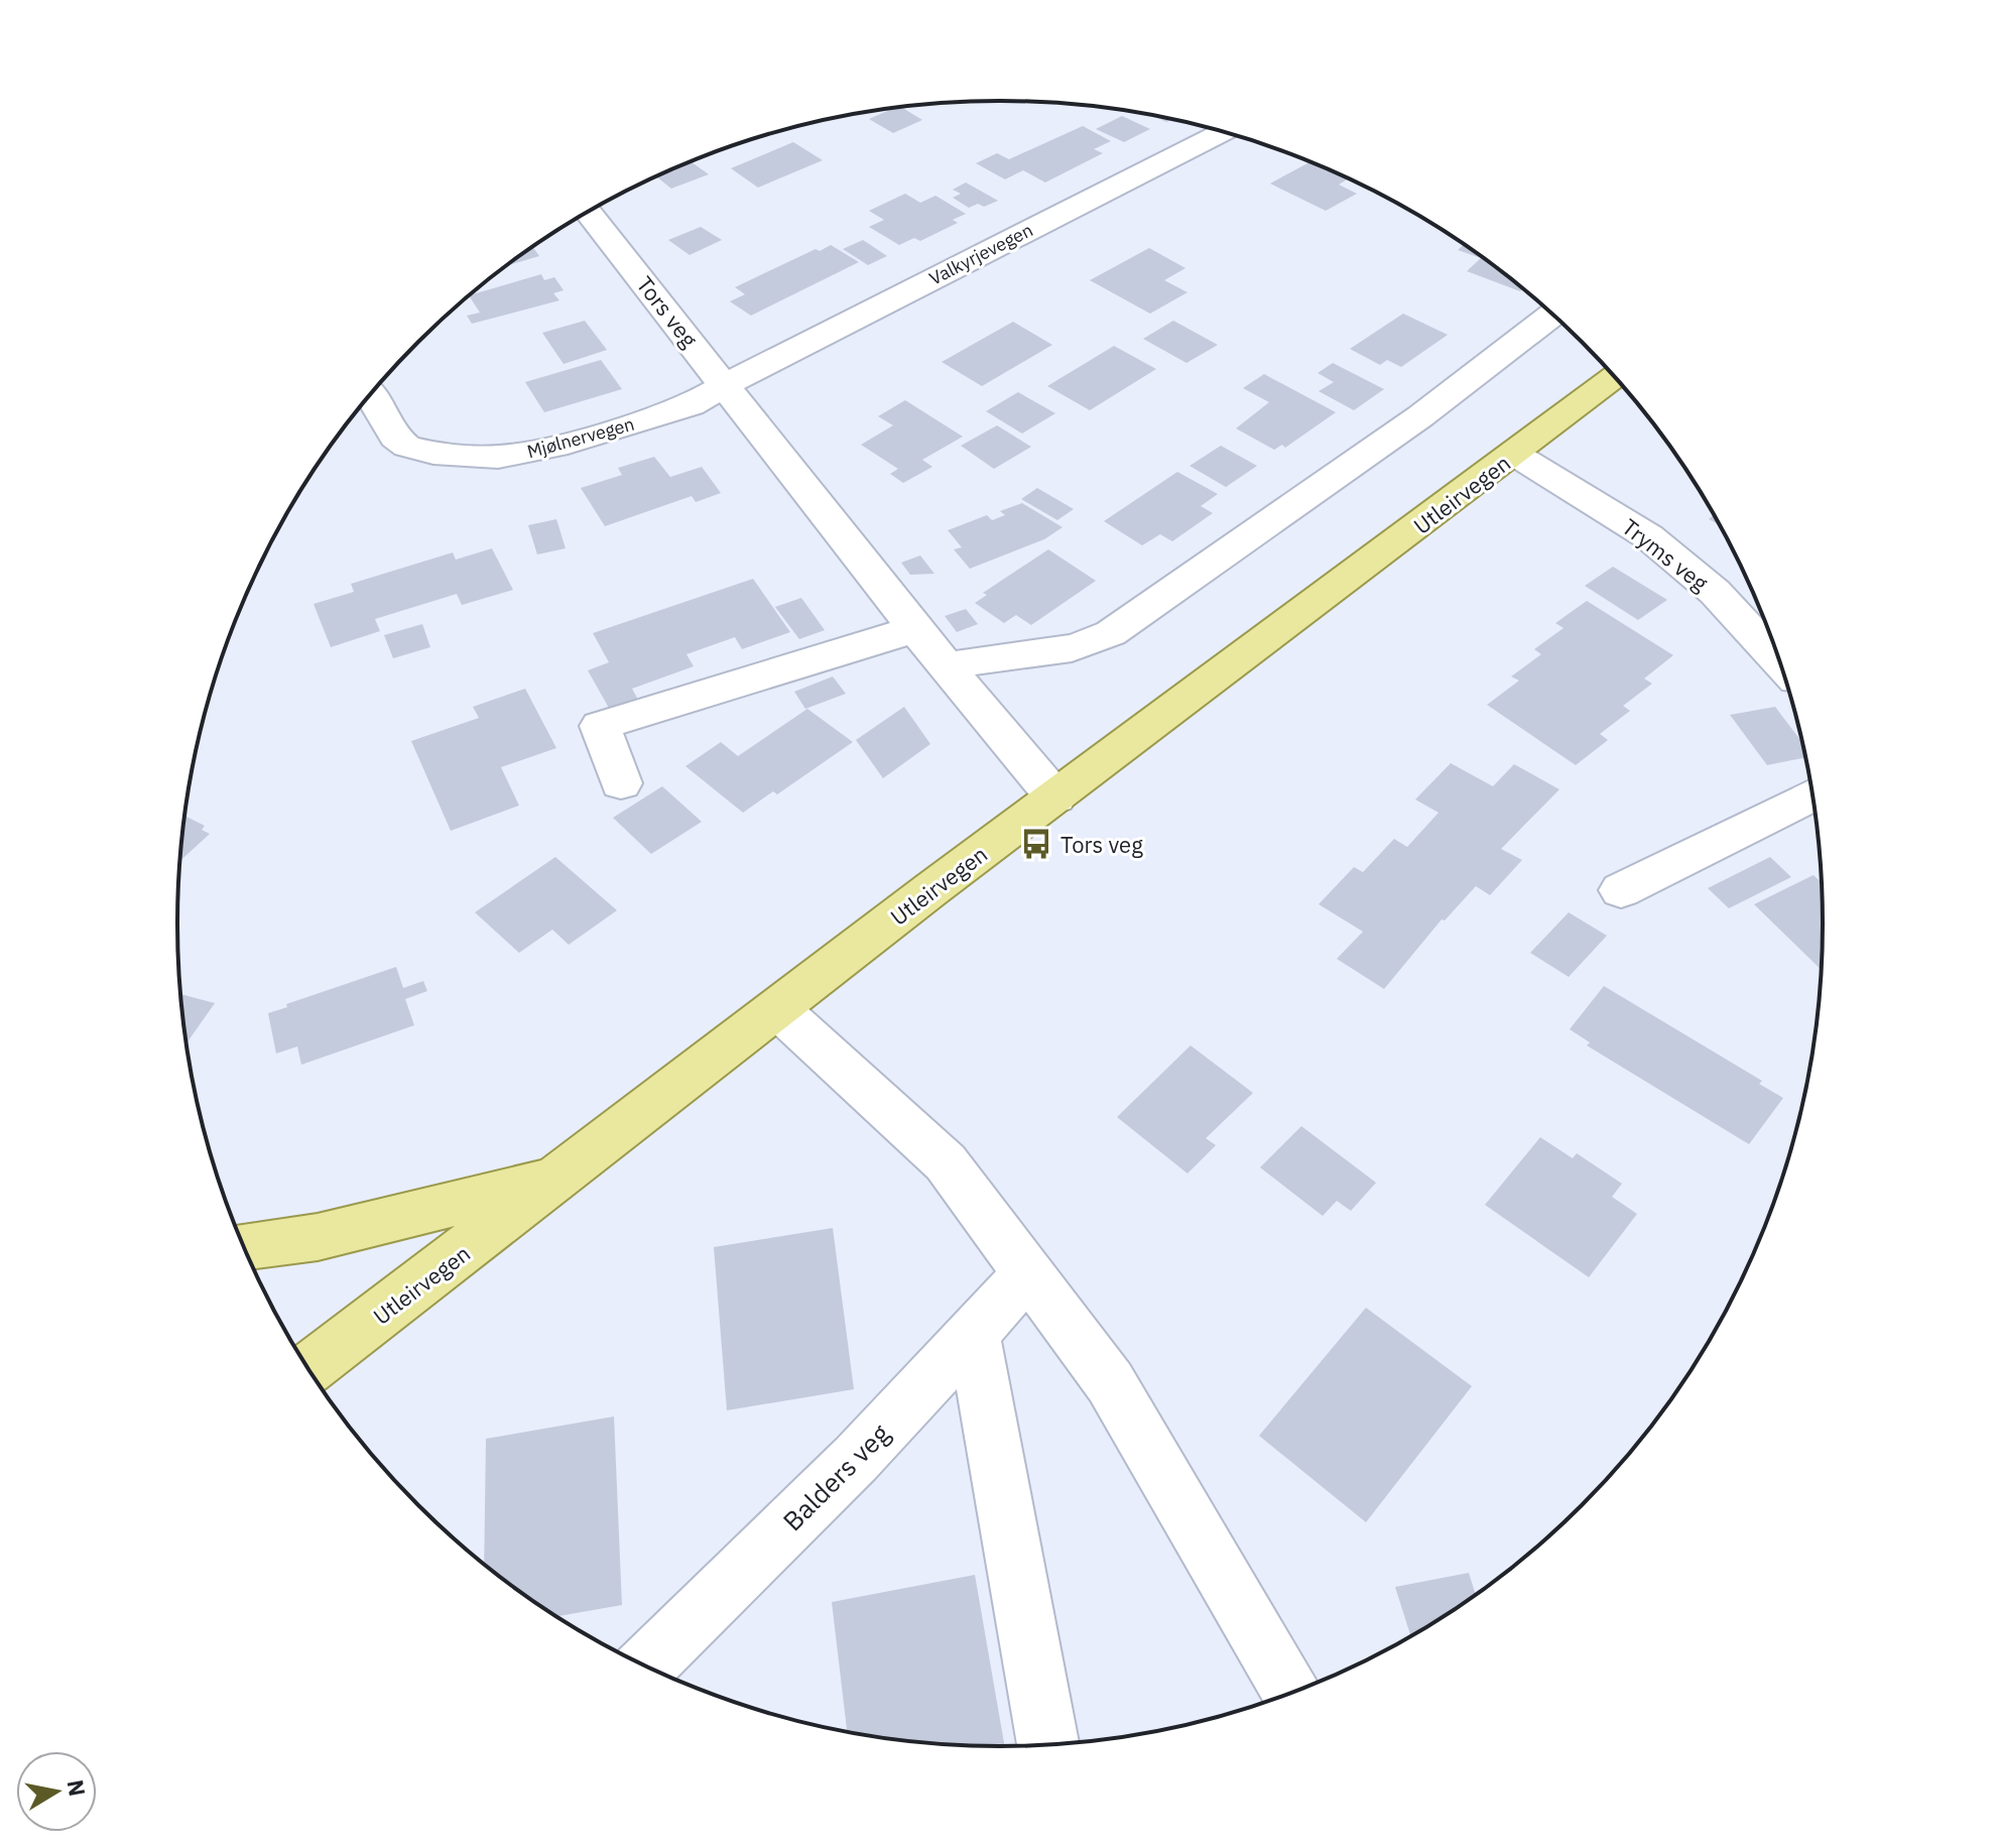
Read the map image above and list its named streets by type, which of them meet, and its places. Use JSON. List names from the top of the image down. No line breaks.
{"streets":{"main road":["Utleirvegen"],"street":["Valkyrjevegen","Tors veg","Mjølnervegen","Tryms veg","Balders veg"]},"crossings":[["Valkyrjevegen","Tors veg"],["Valkyrjevegen","Mjølnervegen"],["Tors veg","Mjølnervegen"],["Tors veg","Utleirvegen"],["Utleirvegen","Tryms veg"]],"places":{"bus stop":["Tors veg"]},"north":"right"}
